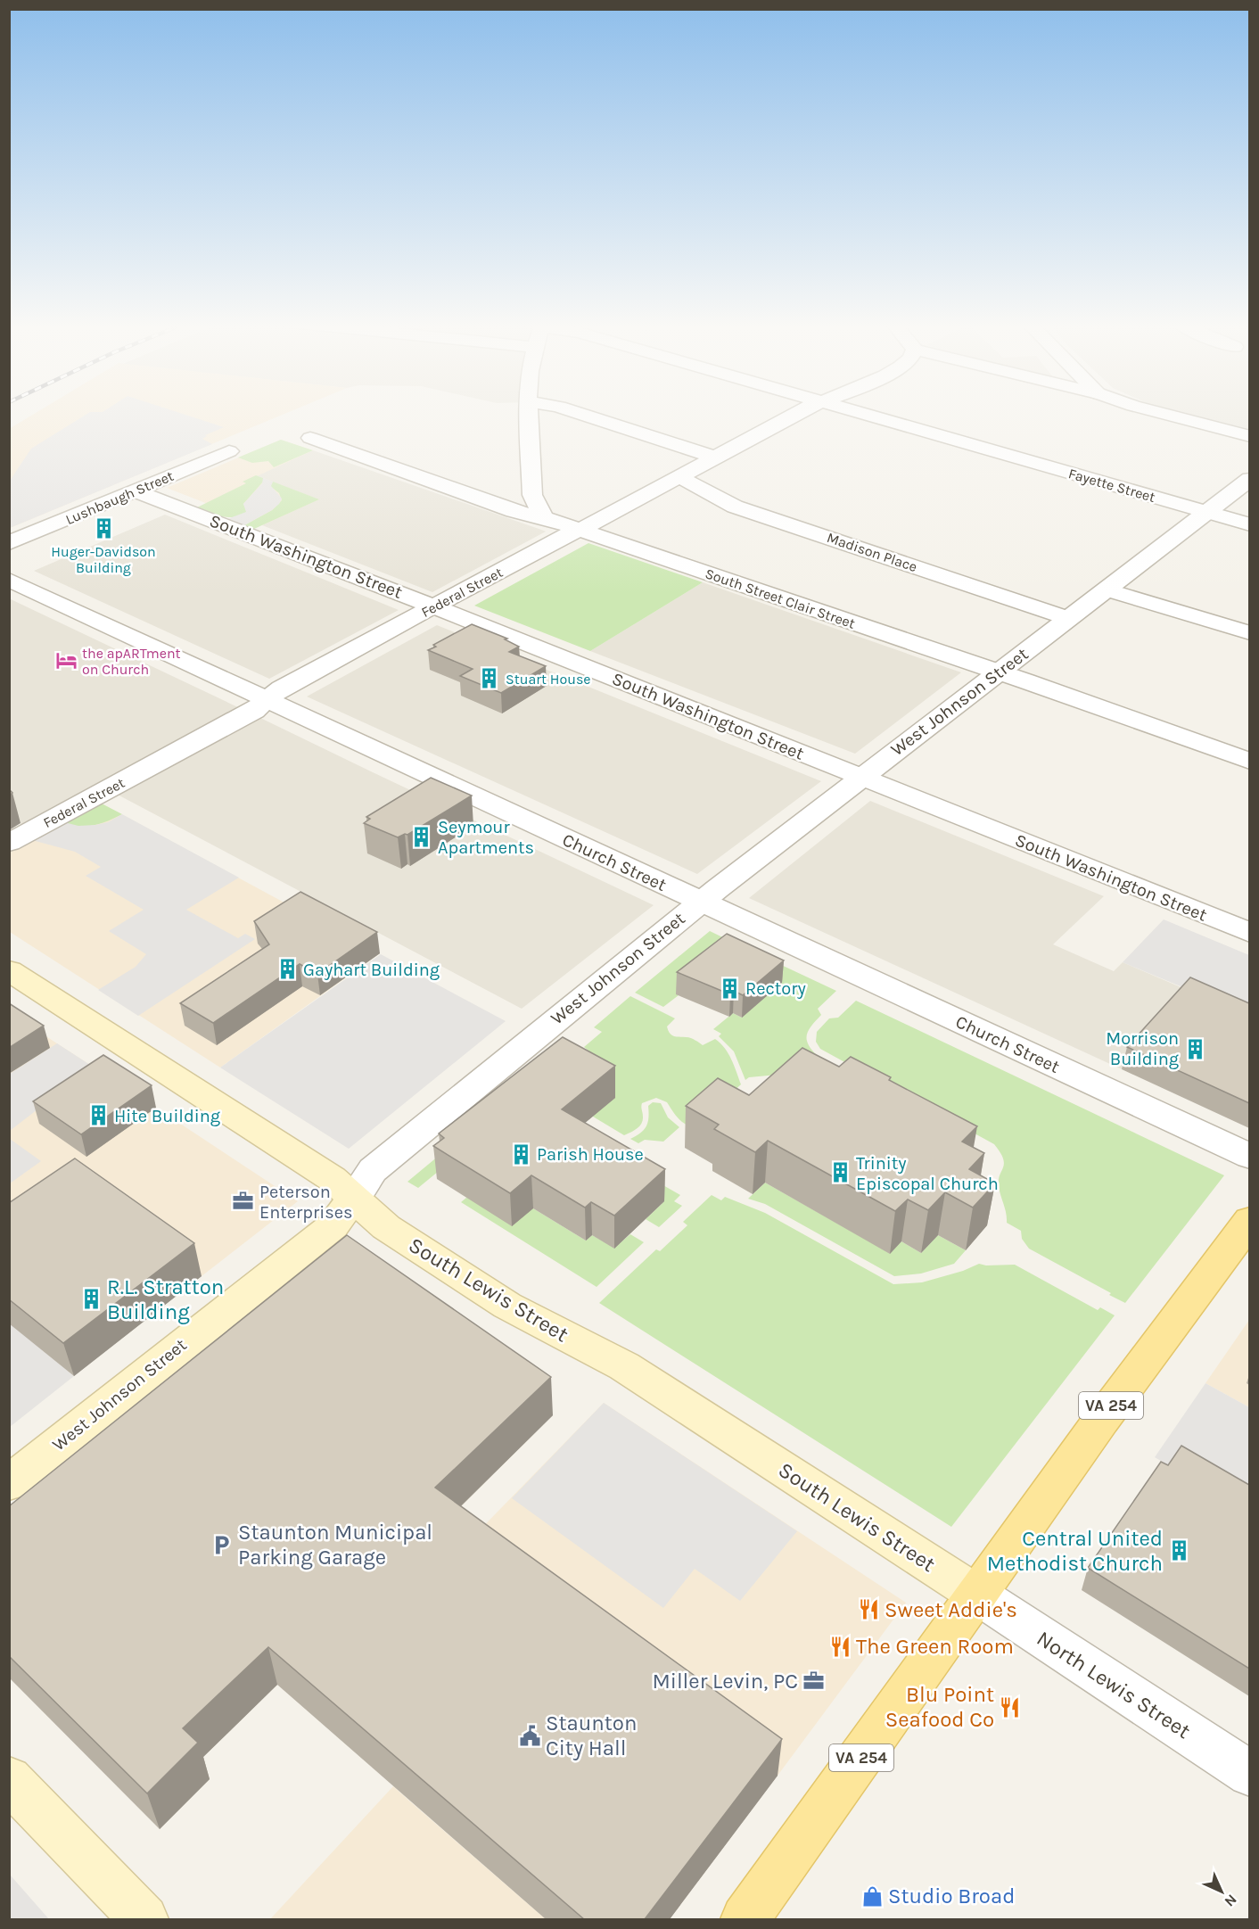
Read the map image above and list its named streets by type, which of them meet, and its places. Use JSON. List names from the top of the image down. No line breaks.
{"streets":{"main road":["West Johnson Street","South Lewis Street","VA 254"],"street":["Fayette Street","Lushbaugh Street","Madison Place","South Washington Street","Federal Street","South Street Clair Street","Church Street","North Lewis Street"]},"crossings":[["Fayette Street","West Johnson Street"],["Lushbaugh Street","South Washington Street"],["Madison Place","Federal Street"],["Madison Place","West Johnson Street"],["South Washington Street","Federal Street"],["South Washington Street","West Johnson Street"],["Federal Street","South Street Clair Street"],["Federal Street","Church Street"],["South Street Clair Street","West Johnson Street"],["West Johnson Street","Church Street"],["West Johnson Street","South Lewis Street"],["South Lewis Street","VA 254"],["South Lewis Street","North Lewis Street"],["VA 254","North Lewis Street"]],"places":{"building":["Huger-Davidson Building","Stuart House","Seymour Apartments","Gayhart Building","Rectory","Morrison Building","Hite Building","Parish House","Trinity Episcopal Church","R.L. Stratton Building","Central United Methodist Church"],"hotel":["the apARTment on Church"],"office":["Peterson Enterprises","Miller Levin, PC"],"parking":["Staunton Municipal Parking Garage"],"restaurant":["Sweet Addie's","The Green Room","Blu Point Seafood Co"],"public building":["Staunton City Hall"],"shop":["Studio Broad"]},"north":"bottom right"}
